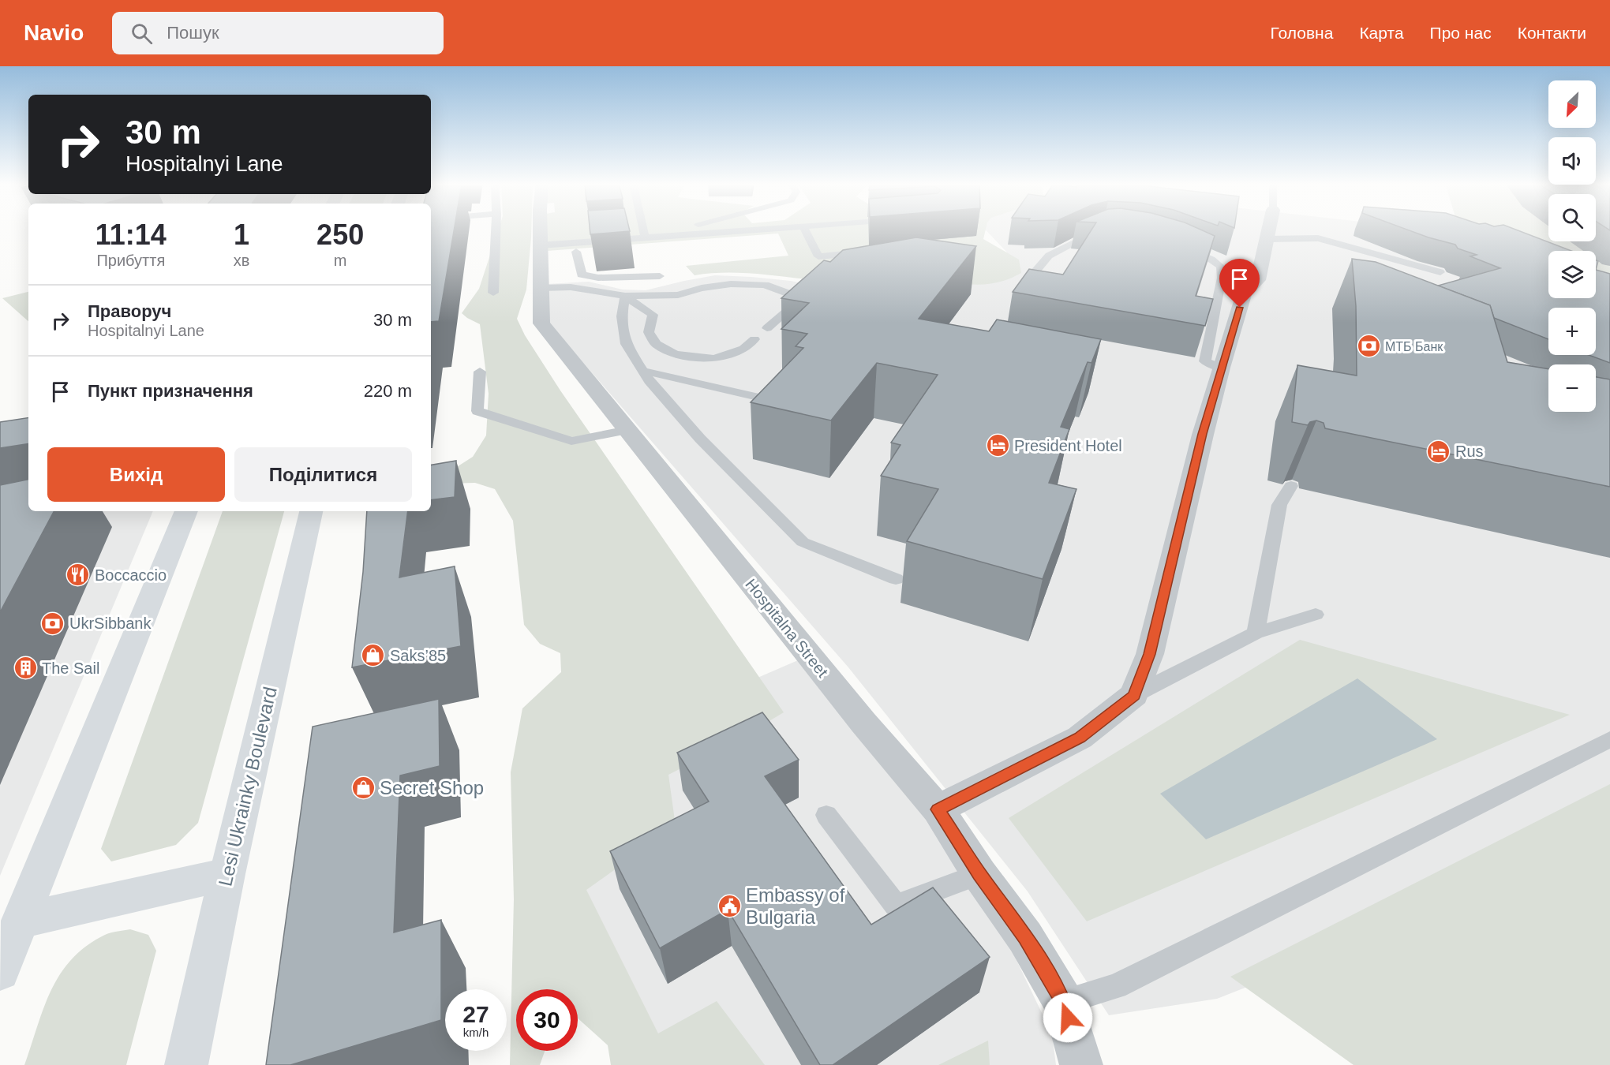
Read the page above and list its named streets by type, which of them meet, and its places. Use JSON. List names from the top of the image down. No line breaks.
{"streets":{"main road":["Lesi Ukrainky Boulevard"],"street":["Hospitalna Street"]},"places":{"bank":["МТБ Банк","UkrSibbank"],"hotel":["President Hotel","Rus"],"restaurant":["Boccaccio"],"shop":["Saks’85","Secret Shop"],"building":["The Sail"],"public building":["Embassy of Bulgaria"]},"north":"bottom left","page":{"header":"Navio","search":"Пошук","nav":["Головна","Карта","Про нас","Контакти"],"map_buttons":["+","−"],"turn":["30 m","Hospitalnyi Lane"],"eta":["11:14","Прибуття","1","хв","250","m"],"list":[{"name":"Праворуч","note":"Hospitalnyi Lane","value":"30 m"},{"name":"Пункт призначення","value":"220 m"}],"buttons":["Вихід","Поділитися"],"speed":"27 km/h","limit":"30"}}
